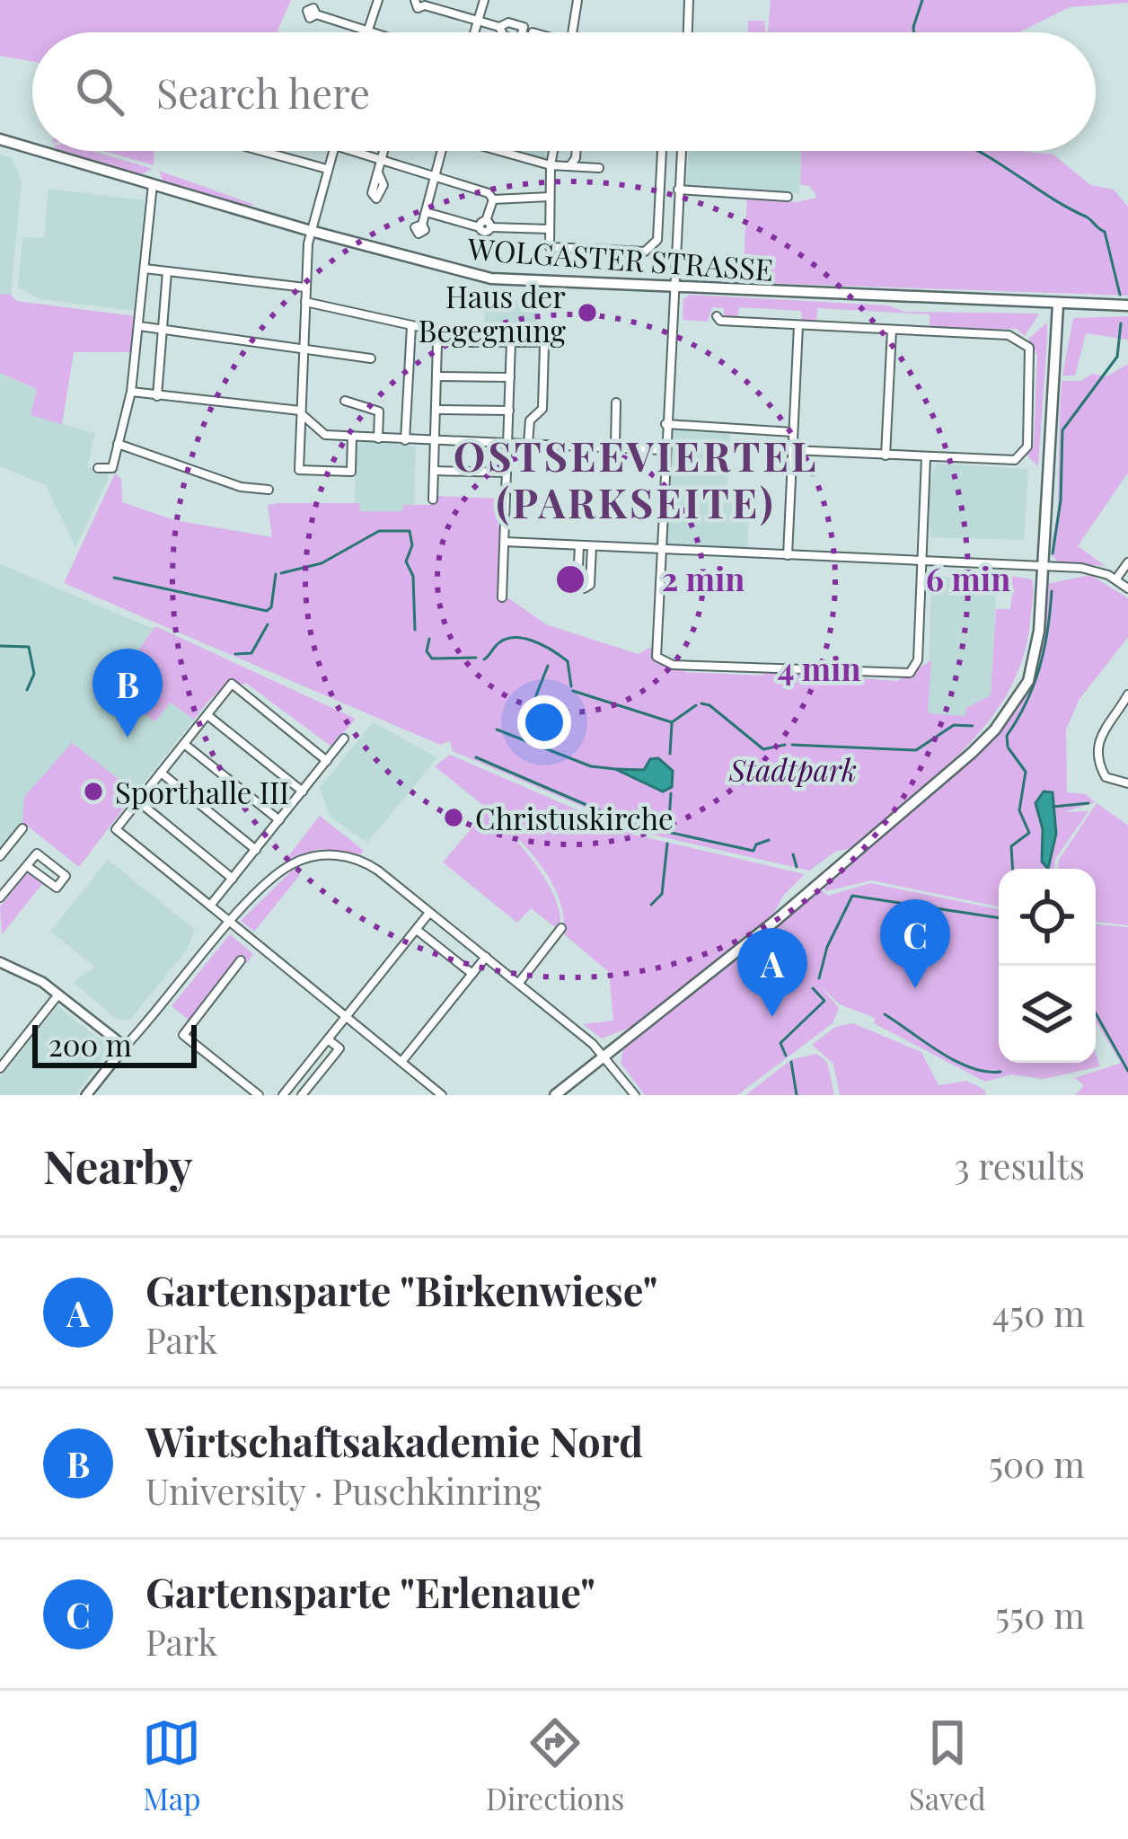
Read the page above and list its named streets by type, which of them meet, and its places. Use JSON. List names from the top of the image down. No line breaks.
{"streets":{"main road":["WOLGASTER STRASSE"]},"districts":["OSTSEEVIERTEL (PARKSEITE)"],"parks":["Stadtpark"],"places":["Haus der Begegnung","Sporthalle III","Christuskirche"],"scale_bar":"200 m","page":{"search":"Search here","pins":["B","C","A"],"scale":"200 m","heading":["Nearby","3 results"],"list":[{"mark":"A","name":"Gartensparte \"Birkenwiese\"","note":"Park","value":"450 m"},{"mark":"B","name":"Wirtschaftsakademie Nord","note":"University · Puschkinring","value":"500 m"},{"mark":"C","name":"Gartensparte \"Erlenaue\"","note":"Park","value":"550 m"}],"nav":["Map","Directions","Saved"]},"rings":["2 min","6 min","4 min"]}
